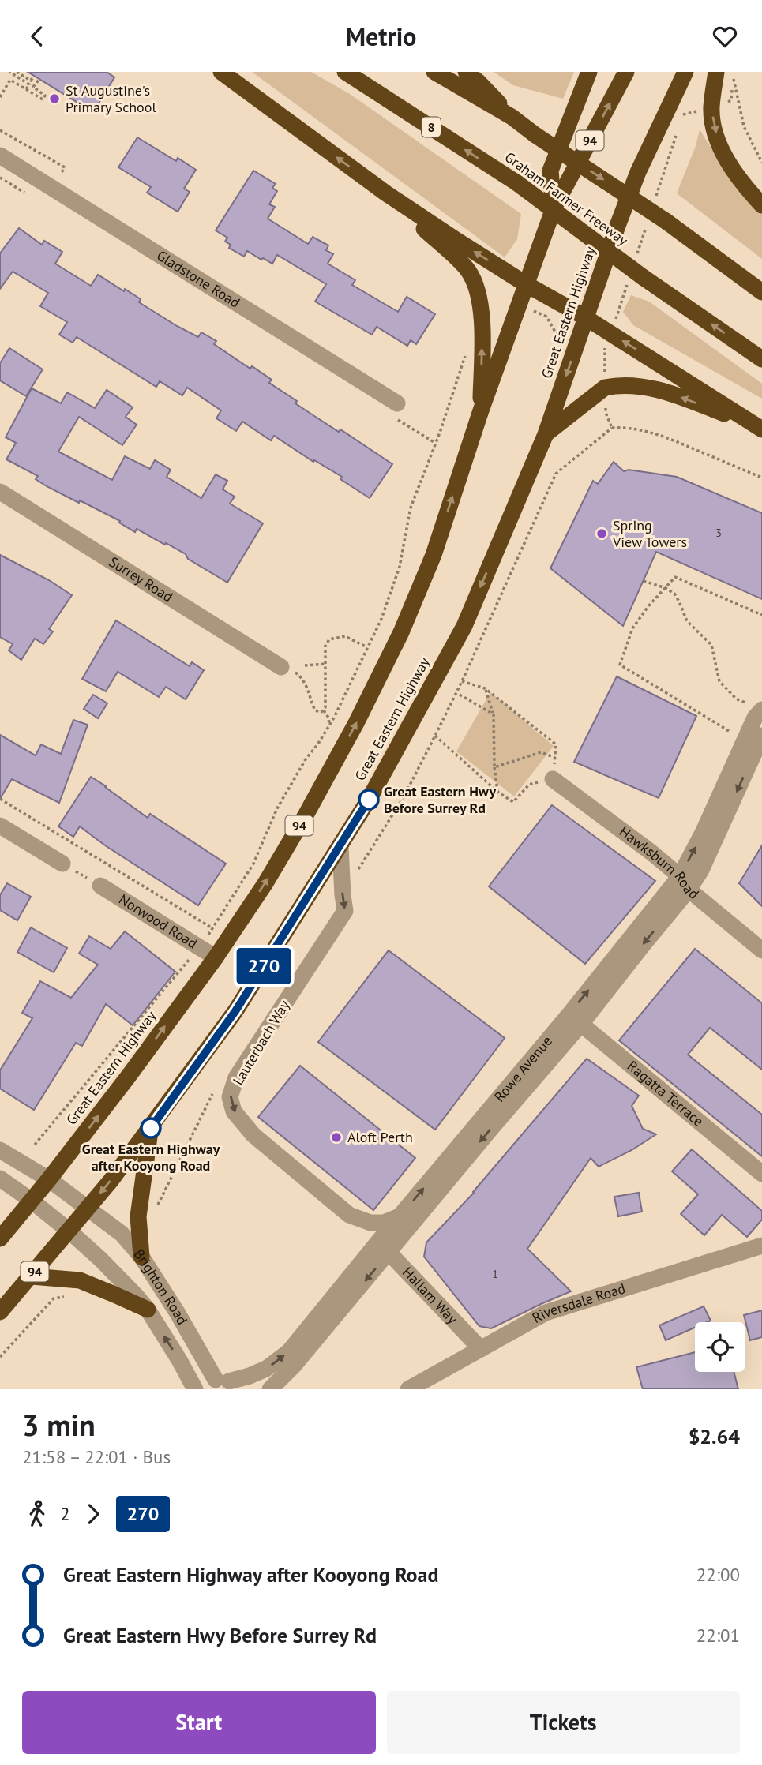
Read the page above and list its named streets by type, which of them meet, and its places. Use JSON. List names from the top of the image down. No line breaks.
{"streets":{"highway":["8","94","Graham Farmer Freeway","Great Eastern Highway"],"street":["Gladstone Road","Surrey Road","Hawksburn Road","Norwood Road","Lauterbach Way","Rowe Avenue","Ragatta Terrace","Brighton Road","Hallam Way","Riversdale Road"]},"crossings":[["Great Eastern Highway","Norwood Road"],["Great Eastern Highway","Lauterbach Way"],["Great Eastern Highway","Brighton Road"],["Hawksburn Road","Rowe Avenue"],["Lauterbach Way","Rowe Avenue"],["Rowe Avenue","Ragatta Terrace"],["Rowe Avenue","Brighton Road"],["Rowe Avenue","Hallam Way"],["Hallam Way","Riversdale Road"]],"places":["St Augustine's Primary School","Spring View Towers","Great Eastern Hwy Before Surrey Rd","Great Eastern Highway after Kooyong Road","Aloft Perth"],"lines":["bus line 270"],"house_numbers":["3","1"],"page":{"header":"Metrio","on_map":"270","heading":["3 min","21:58 – 22:01 · Bus","$2.64"],"legs":["2","270"],"list":[{"name":"Great Eastern Highway after Kooyong Road","value":"22:00"},{"name":"Great Eastern Hwy Before Surrey Rd","value":"22:01"}],"buttons":["Start","Tickets"]}}
